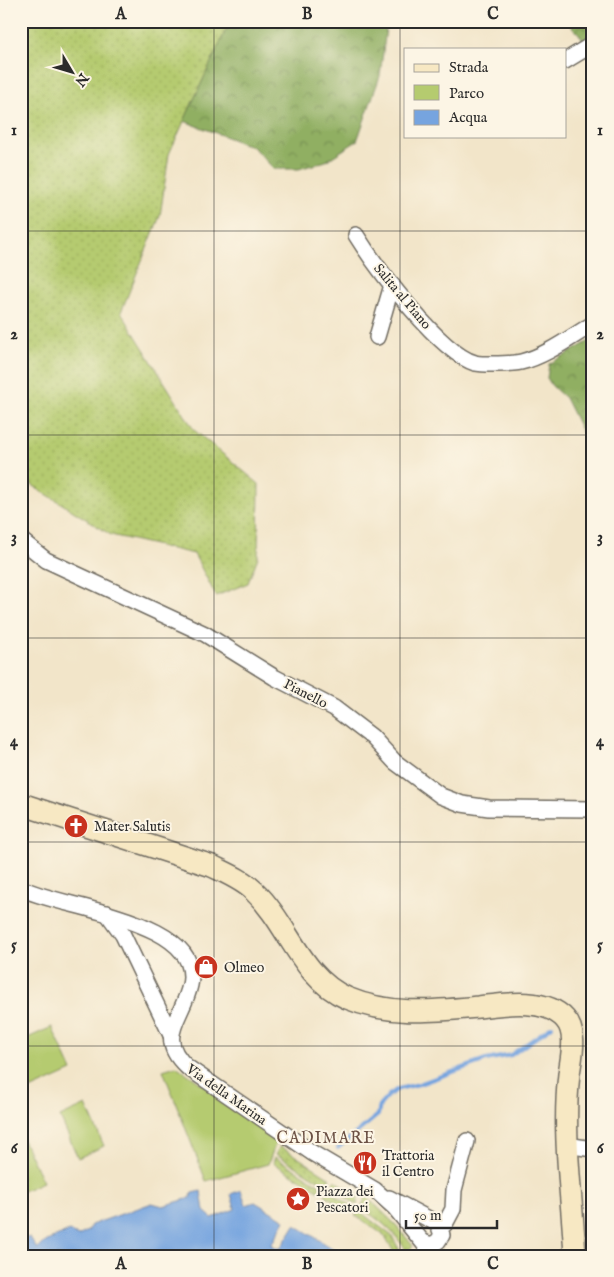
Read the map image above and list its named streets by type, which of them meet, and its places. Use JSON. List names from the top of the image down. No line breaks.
{"streets":{"street":["Salita al Piano","Pianello","Via della Marina"]},"districts":["CADIMARE"],"places":{"church":["Mater Salutis"],"shop":["Olmeo"],"restaurant":["Trattoria il Centro"],"place":["Piazza dei Pescatori"]},"legend":["Strada","Parco","Acqua"],"scale_bar":"50 m","north":"bottom right","grid":{"columns":["A","B","C"],"rows":["1","2","3","4","5","6"]}}
